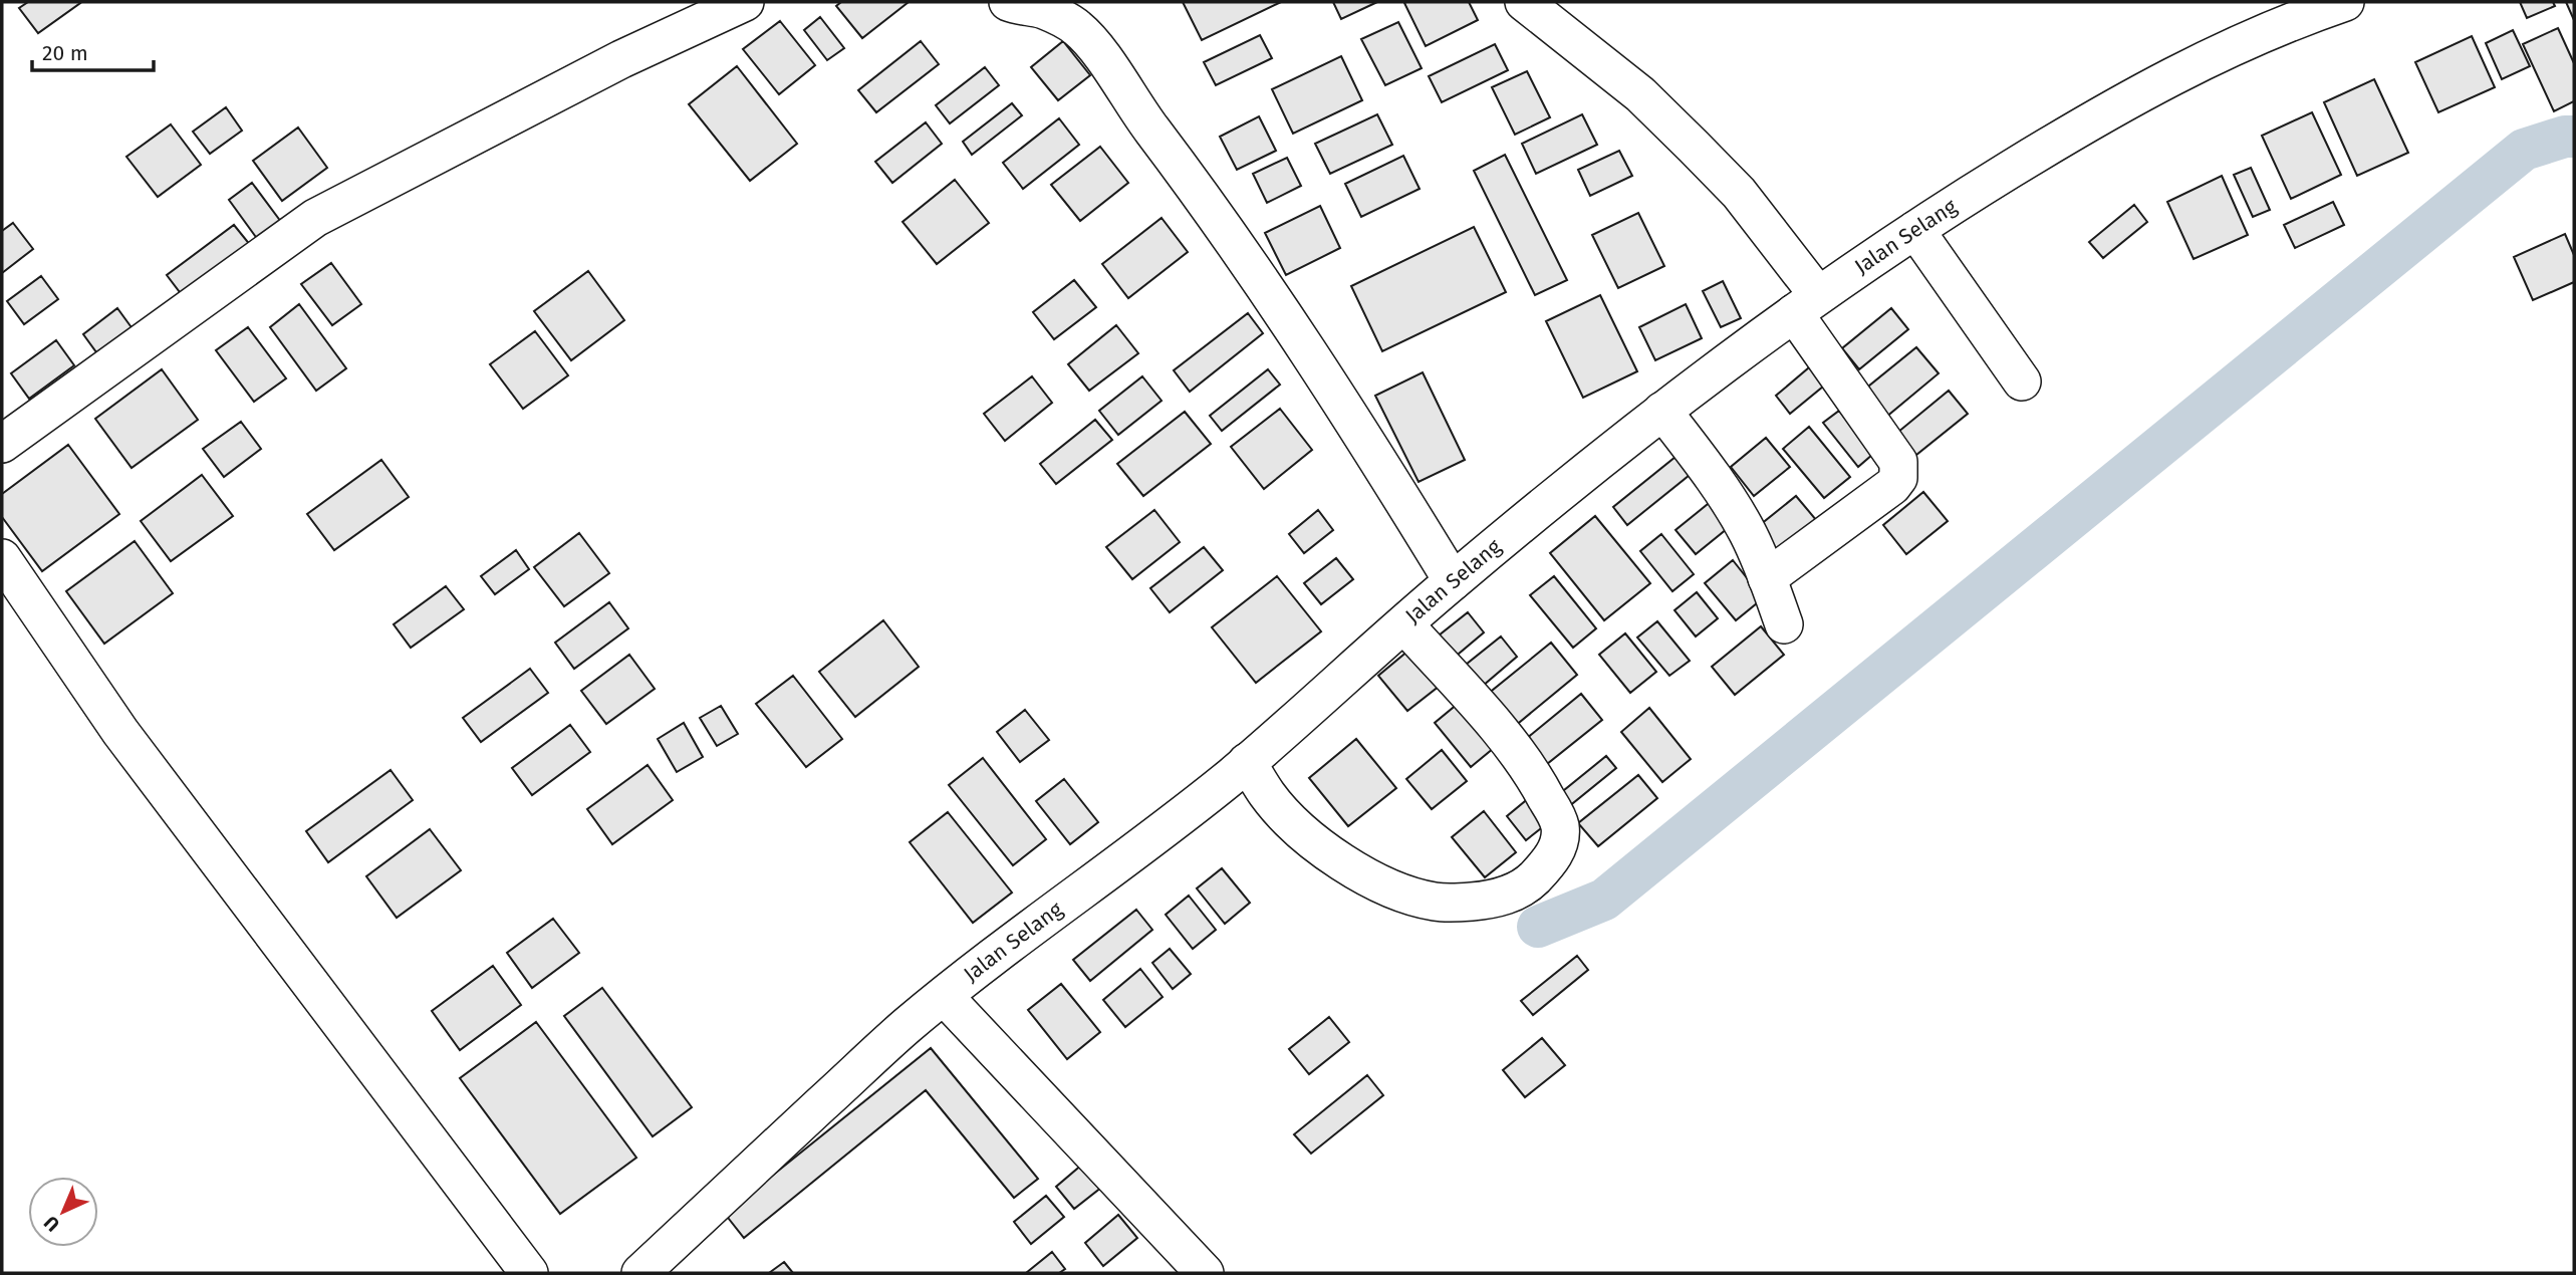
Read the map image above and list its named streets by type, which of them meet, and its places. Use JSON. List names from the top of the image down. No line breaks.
{"streets":{"street":["Jalan Selang"]},"scale_bar":"20 m","north":"bottom left"}
